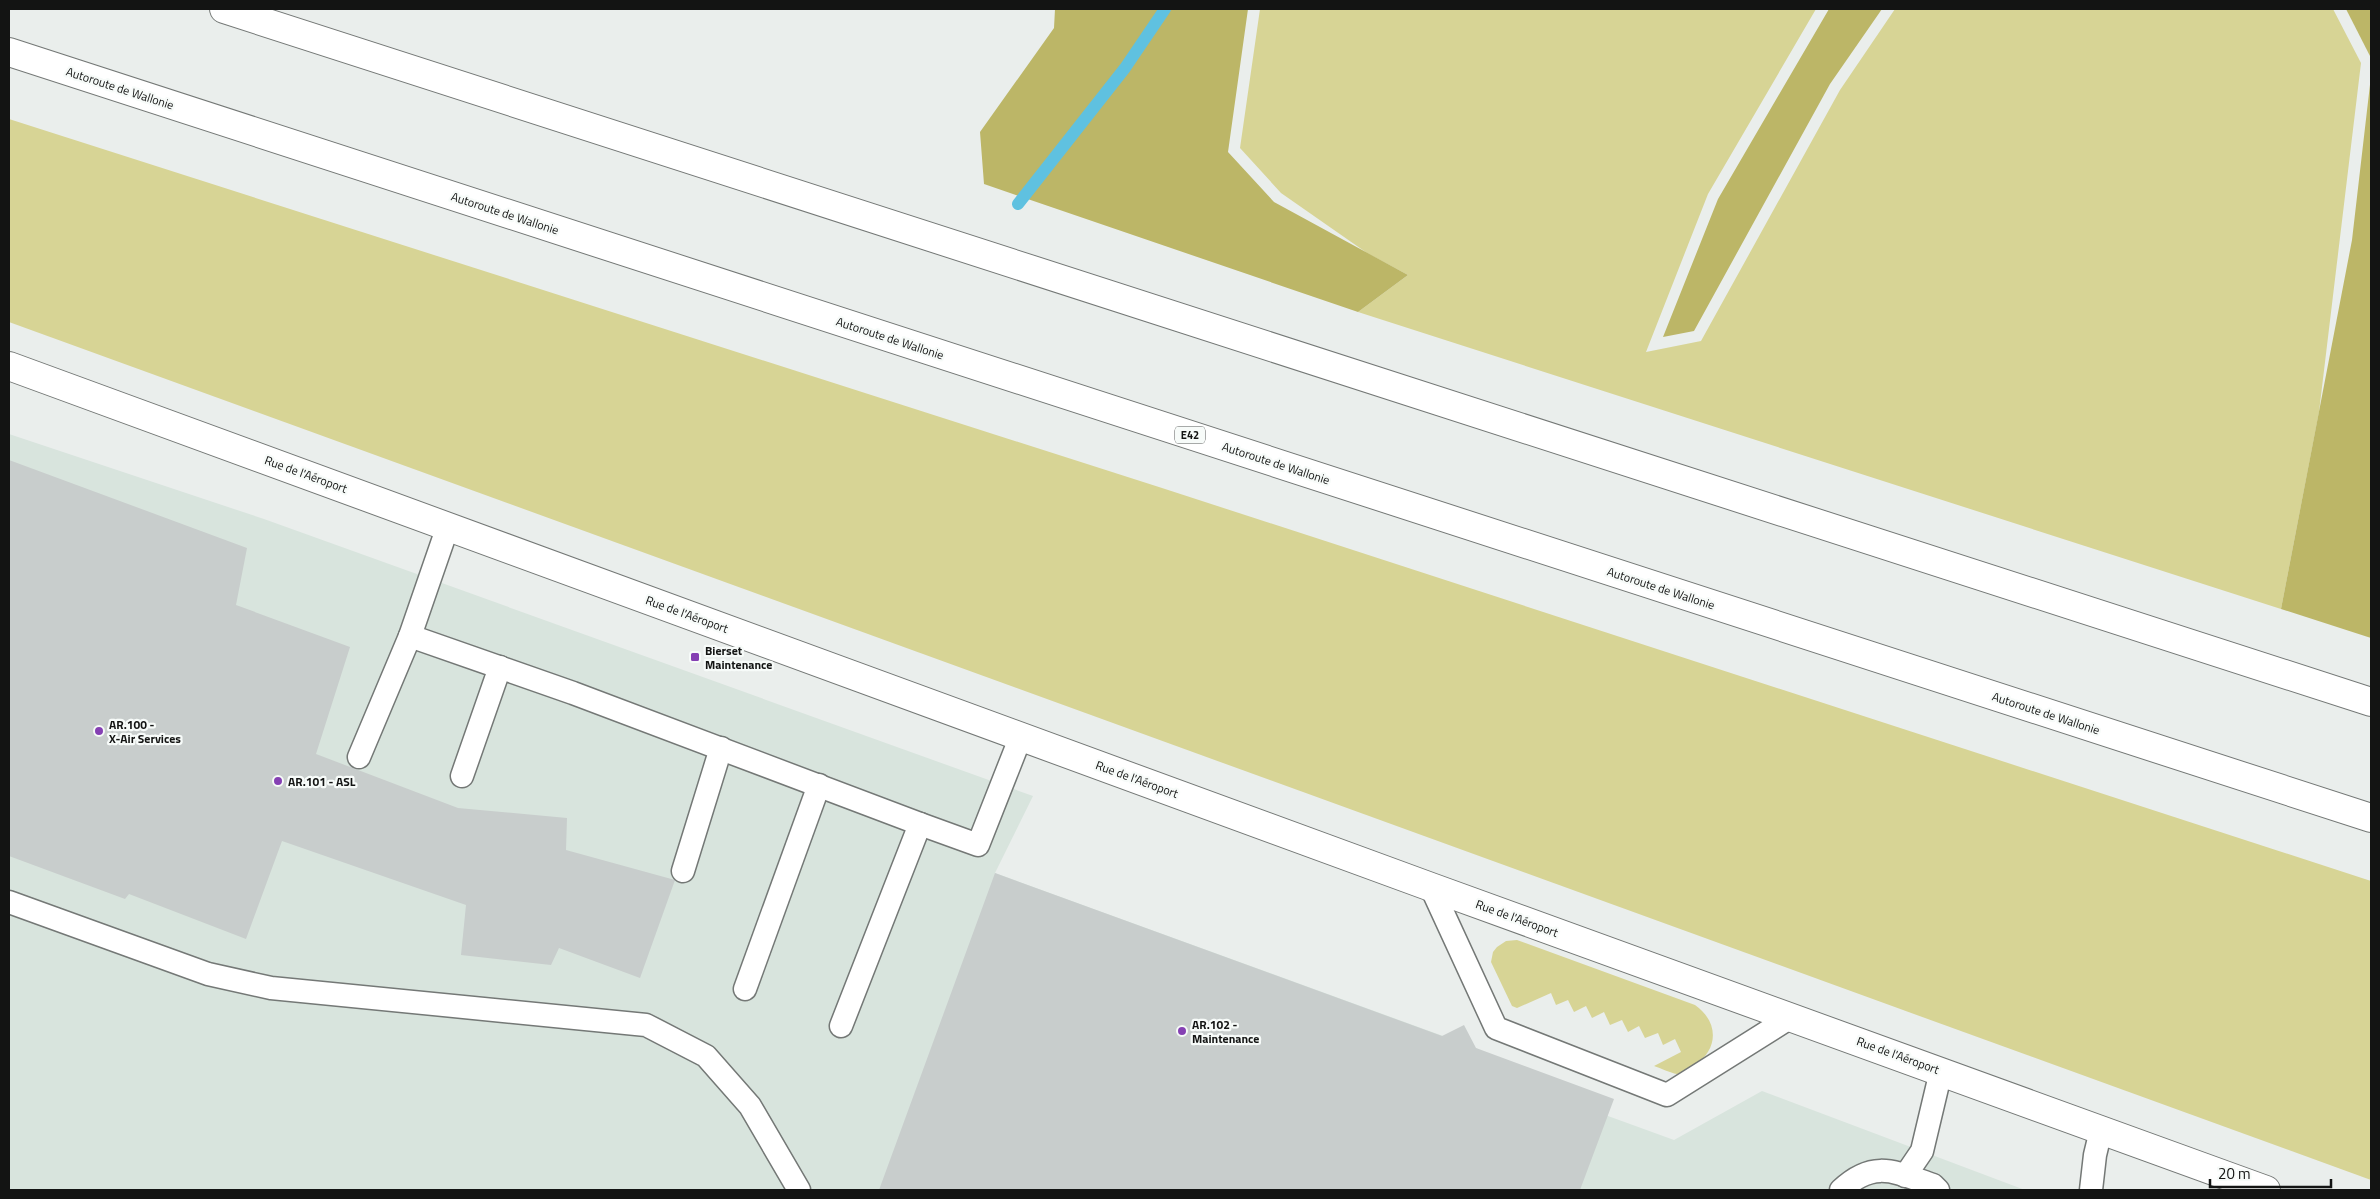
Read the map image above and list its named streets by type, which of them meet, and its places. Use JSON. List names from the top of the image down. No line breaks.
{"streets":{"main road":["Autoroute de Wallonie","E42","Rue de l'Aéroport"]},"places":{"transit":["Bierset Maintenance"],"other":["AR.100 - X-Air Services","AR.101 - ASL","AR.102 - Maintenance"]},"scale_bar":"20 m"}
